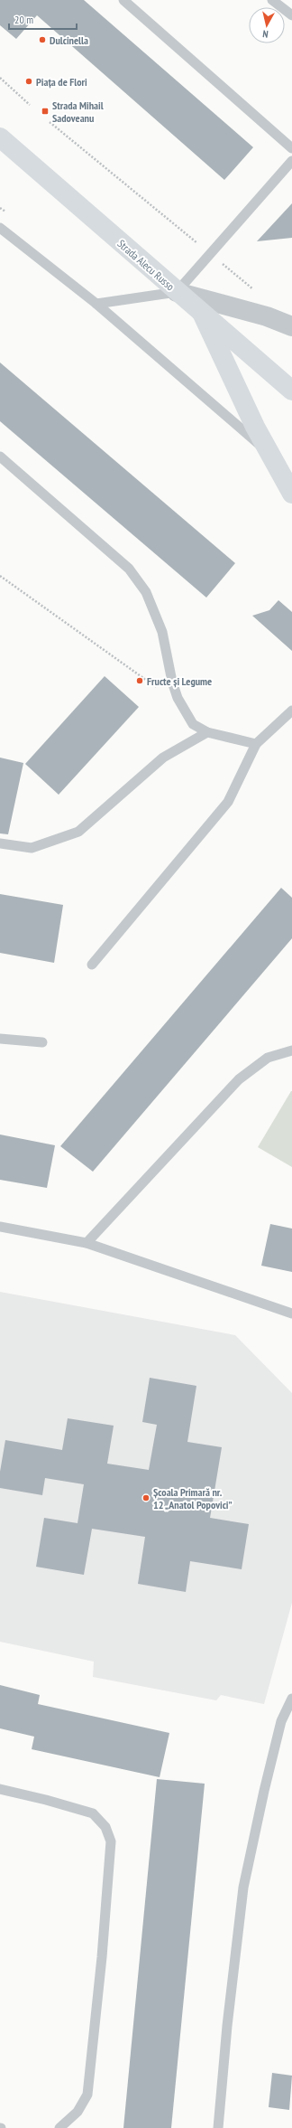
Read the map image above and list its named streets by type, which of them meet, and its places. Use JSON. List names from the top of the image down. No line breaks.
{"streets":{"main road":["Strada Alecu Russo"]},"places":{"other":["Dulcinella","Piața de Flori","Fructe și Legume","Școala Primară nr. 12 „Anatol Popovici”"],"transit":["Strada Mihail Sadoveanu"]},"scale_bar":"20 m","north":"bottom"}
